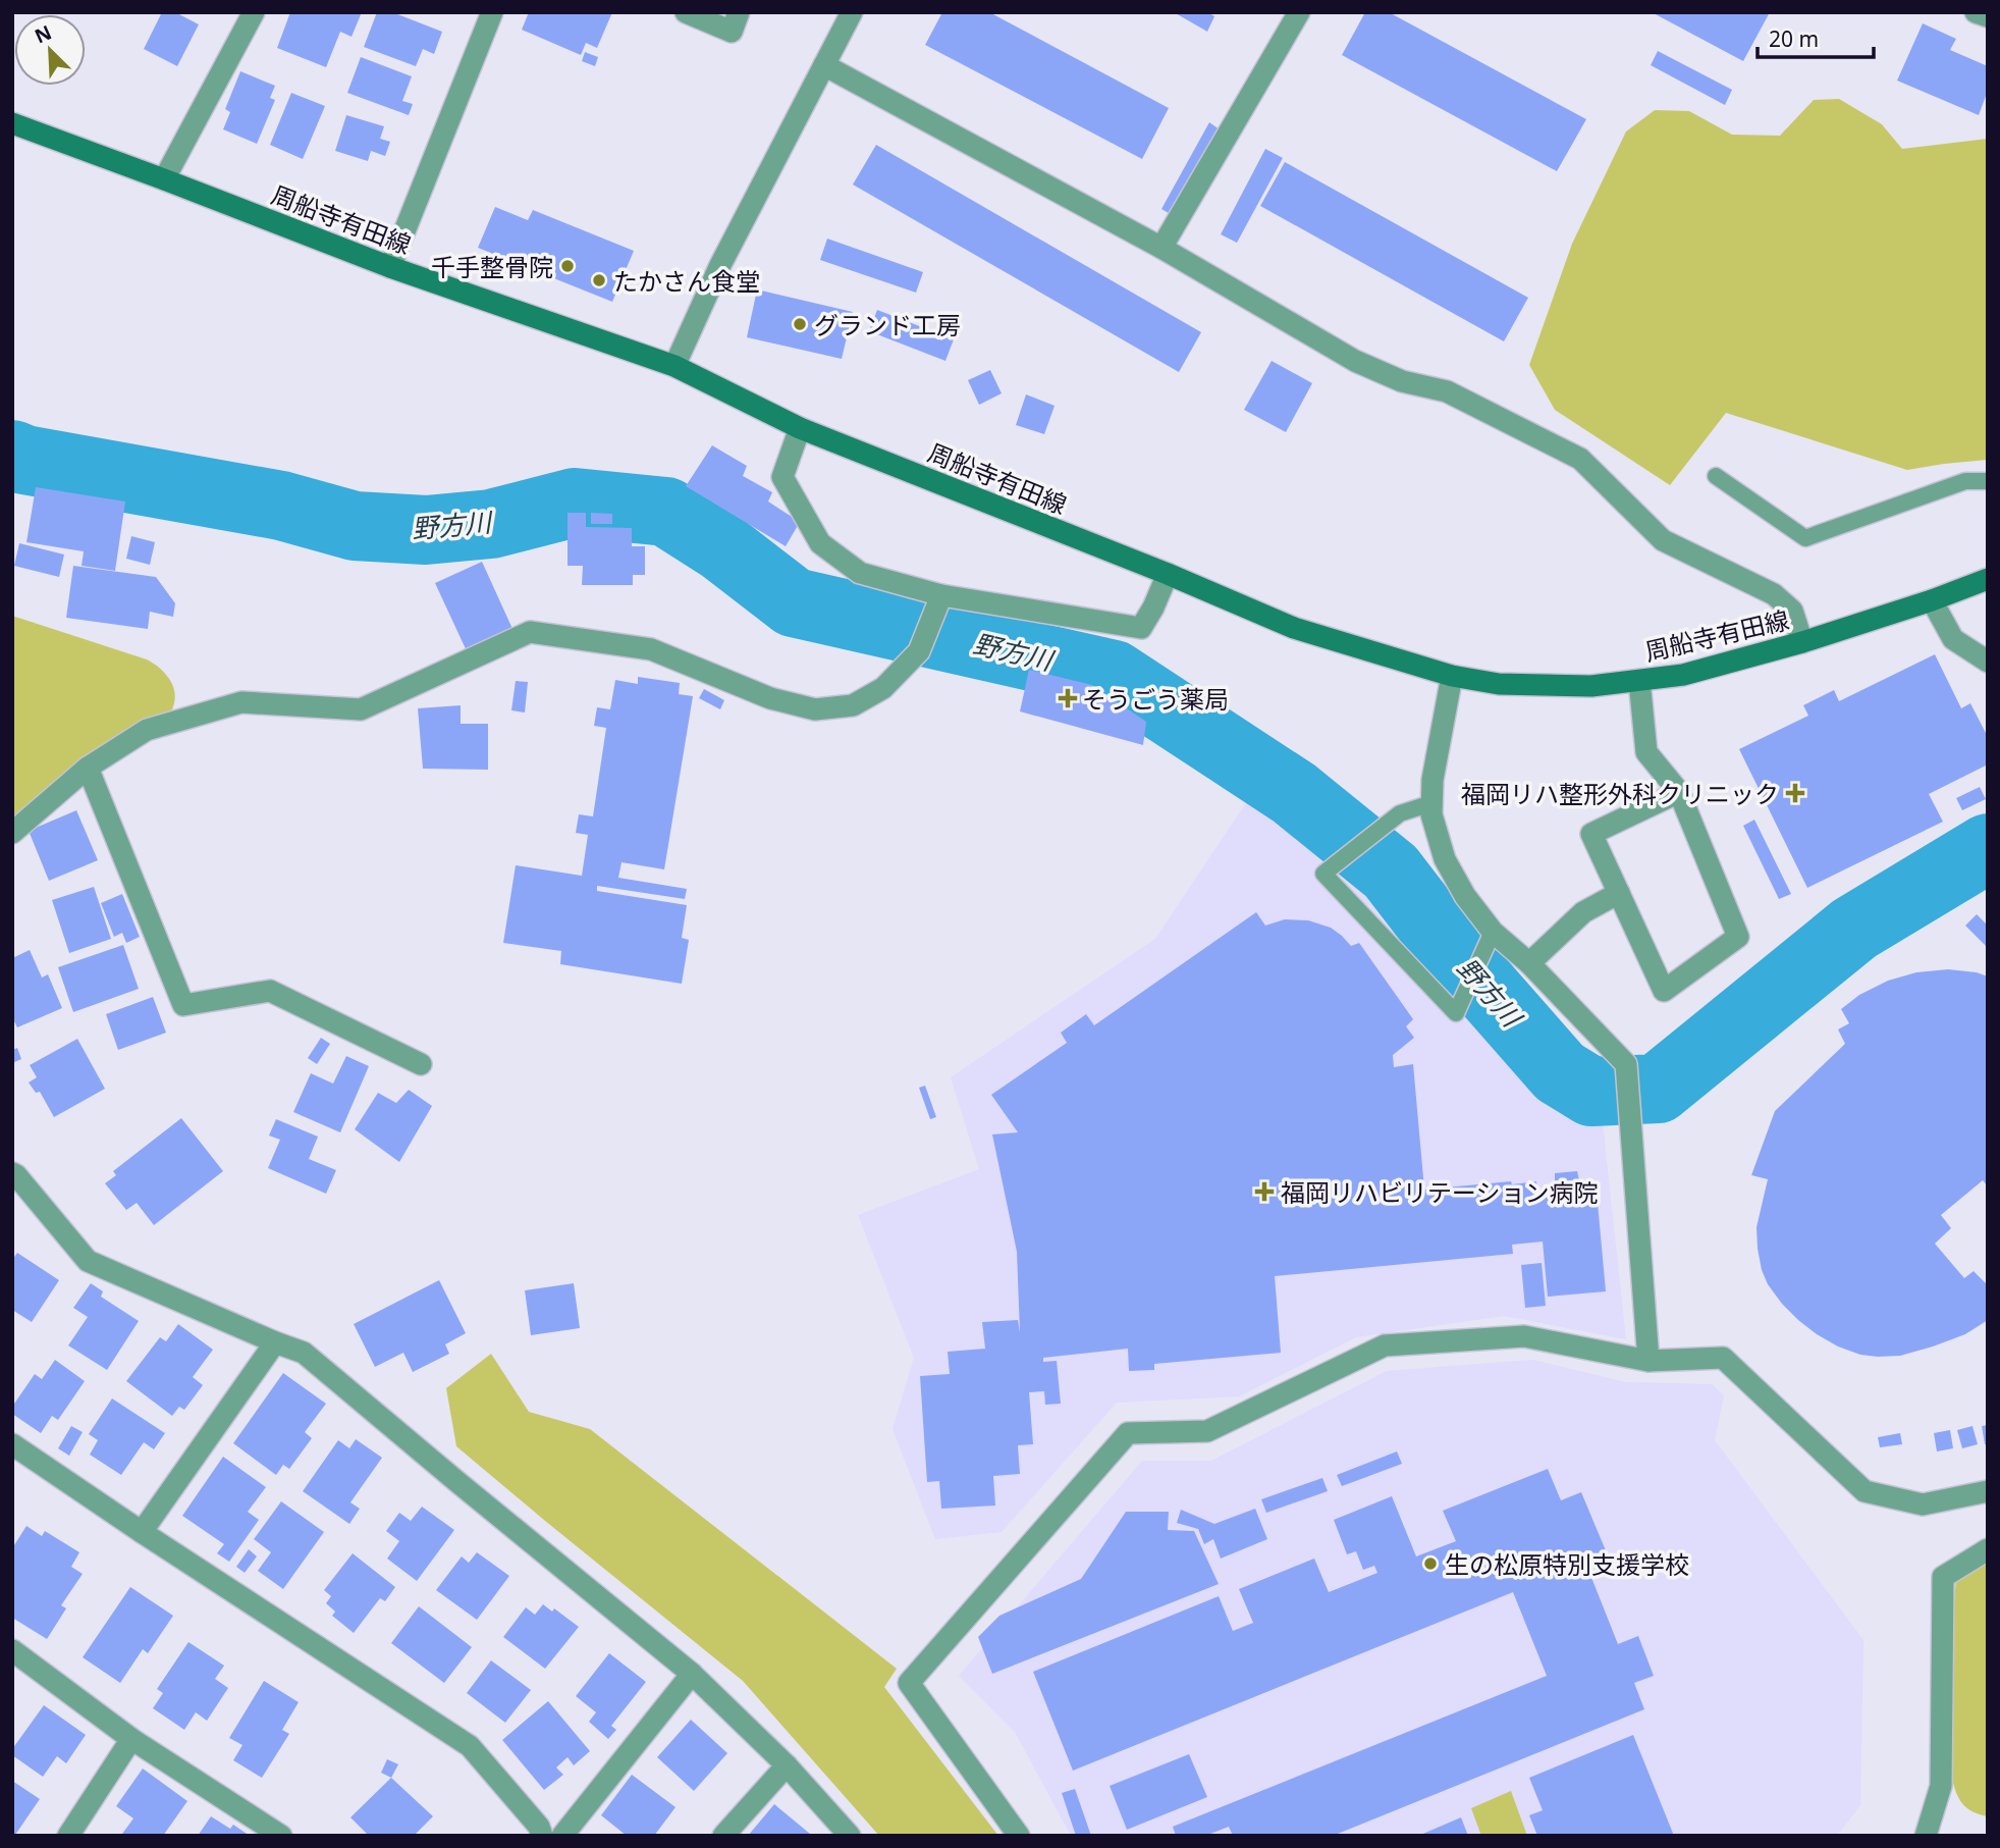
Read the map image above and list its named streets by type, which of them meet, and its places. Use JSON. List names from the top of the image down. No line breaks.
{"streets":{"main road":["周船寺有田線"]},"water":["野方川"],"places":{"other":["千手整骨院","たかさん食堂","グランド工房","生の松原特別支援学校"],"health":["そうごう薬局","福岡リハ整形外科クリニック","福岡リハビリテーション病院"]},"scale_bar":"20 m","north":"top left"}
